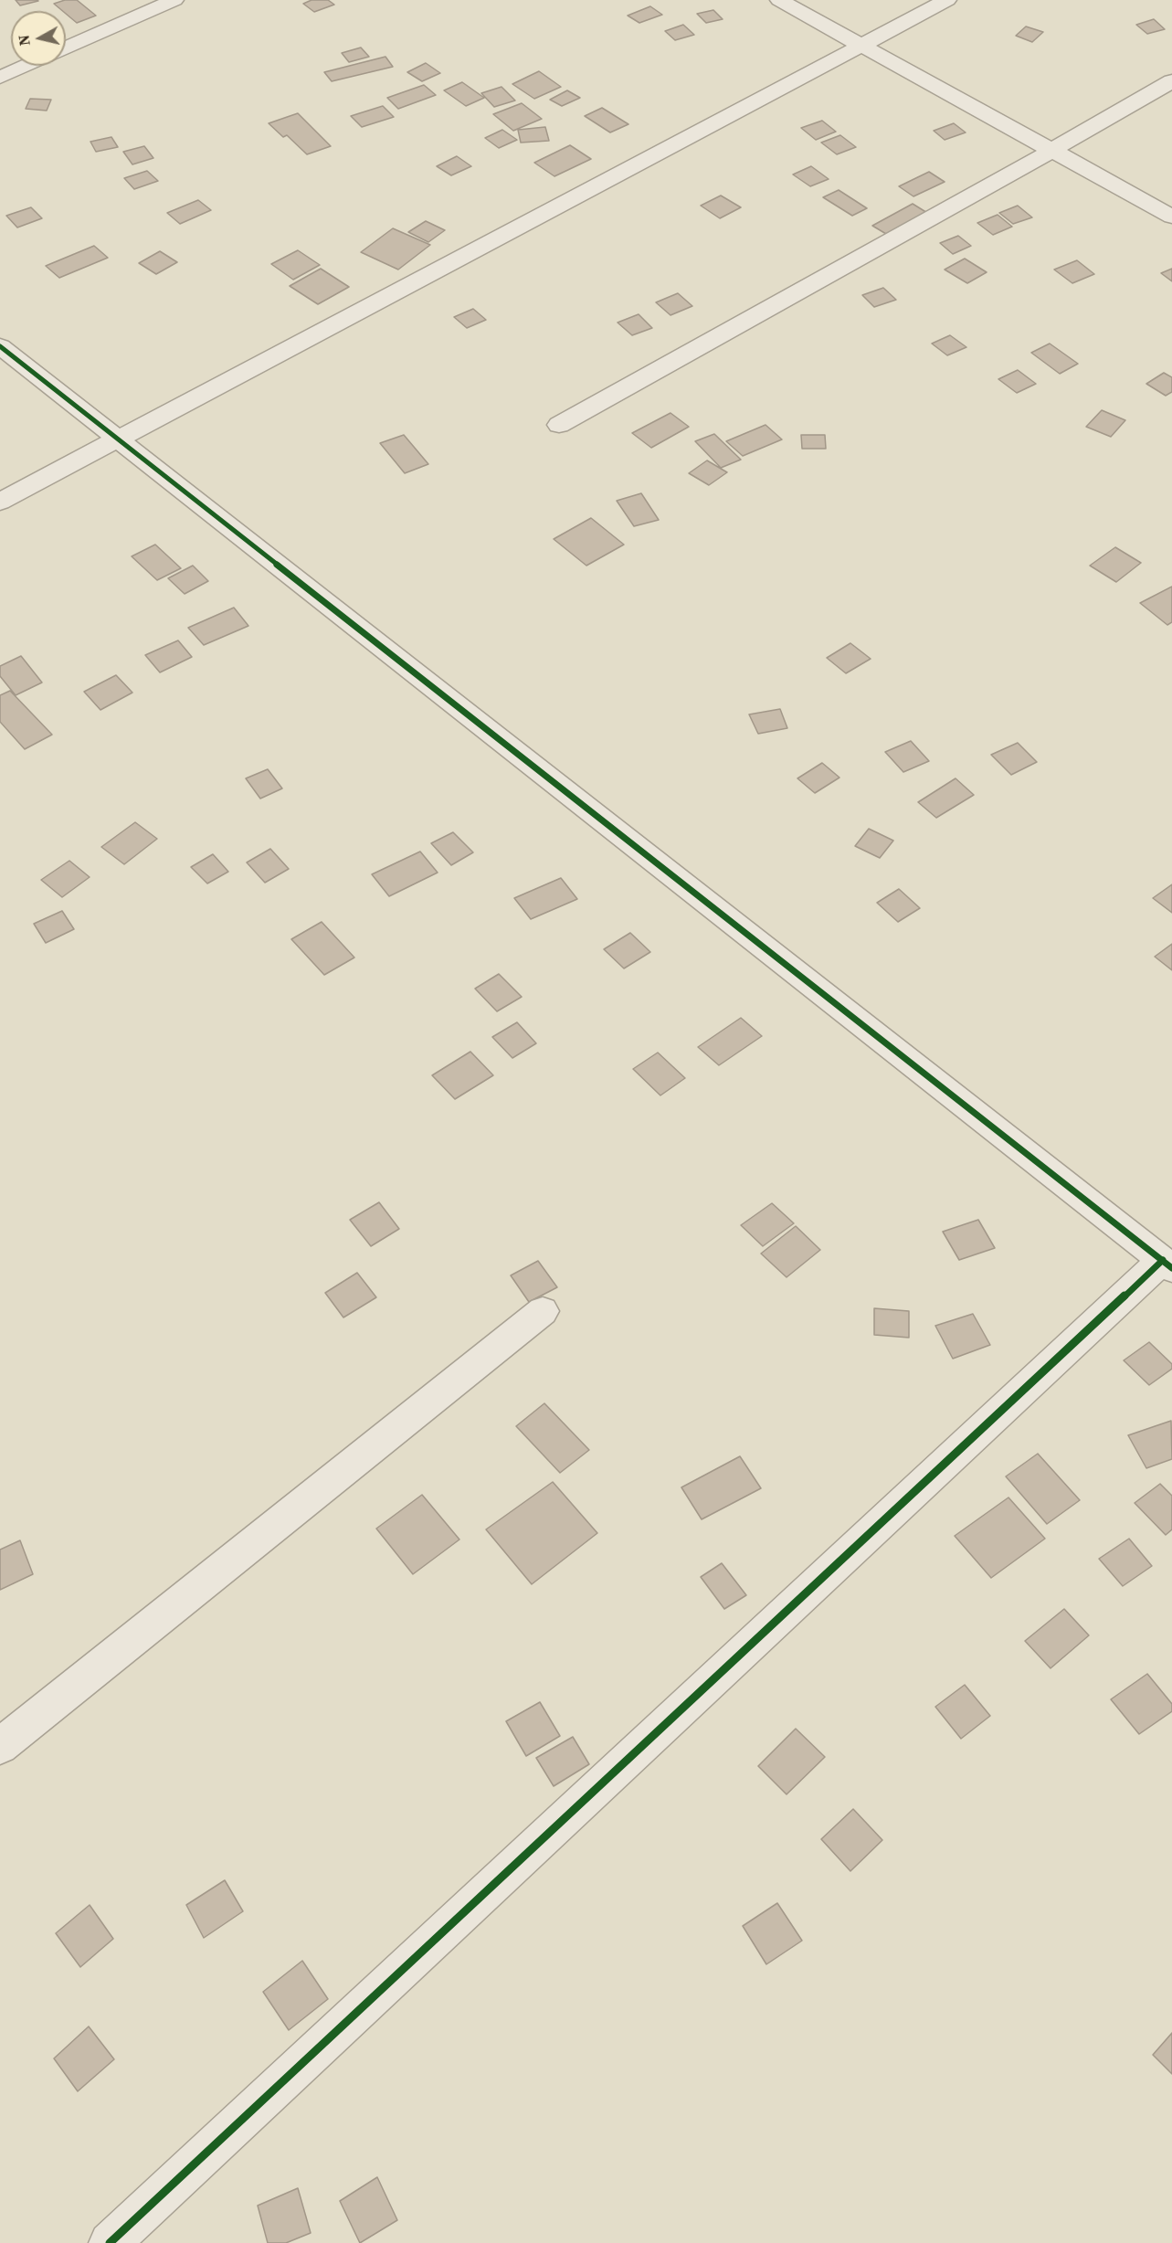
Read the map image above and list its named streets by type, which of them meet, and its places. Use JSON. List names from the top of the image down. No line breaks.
{"north":"left"}
